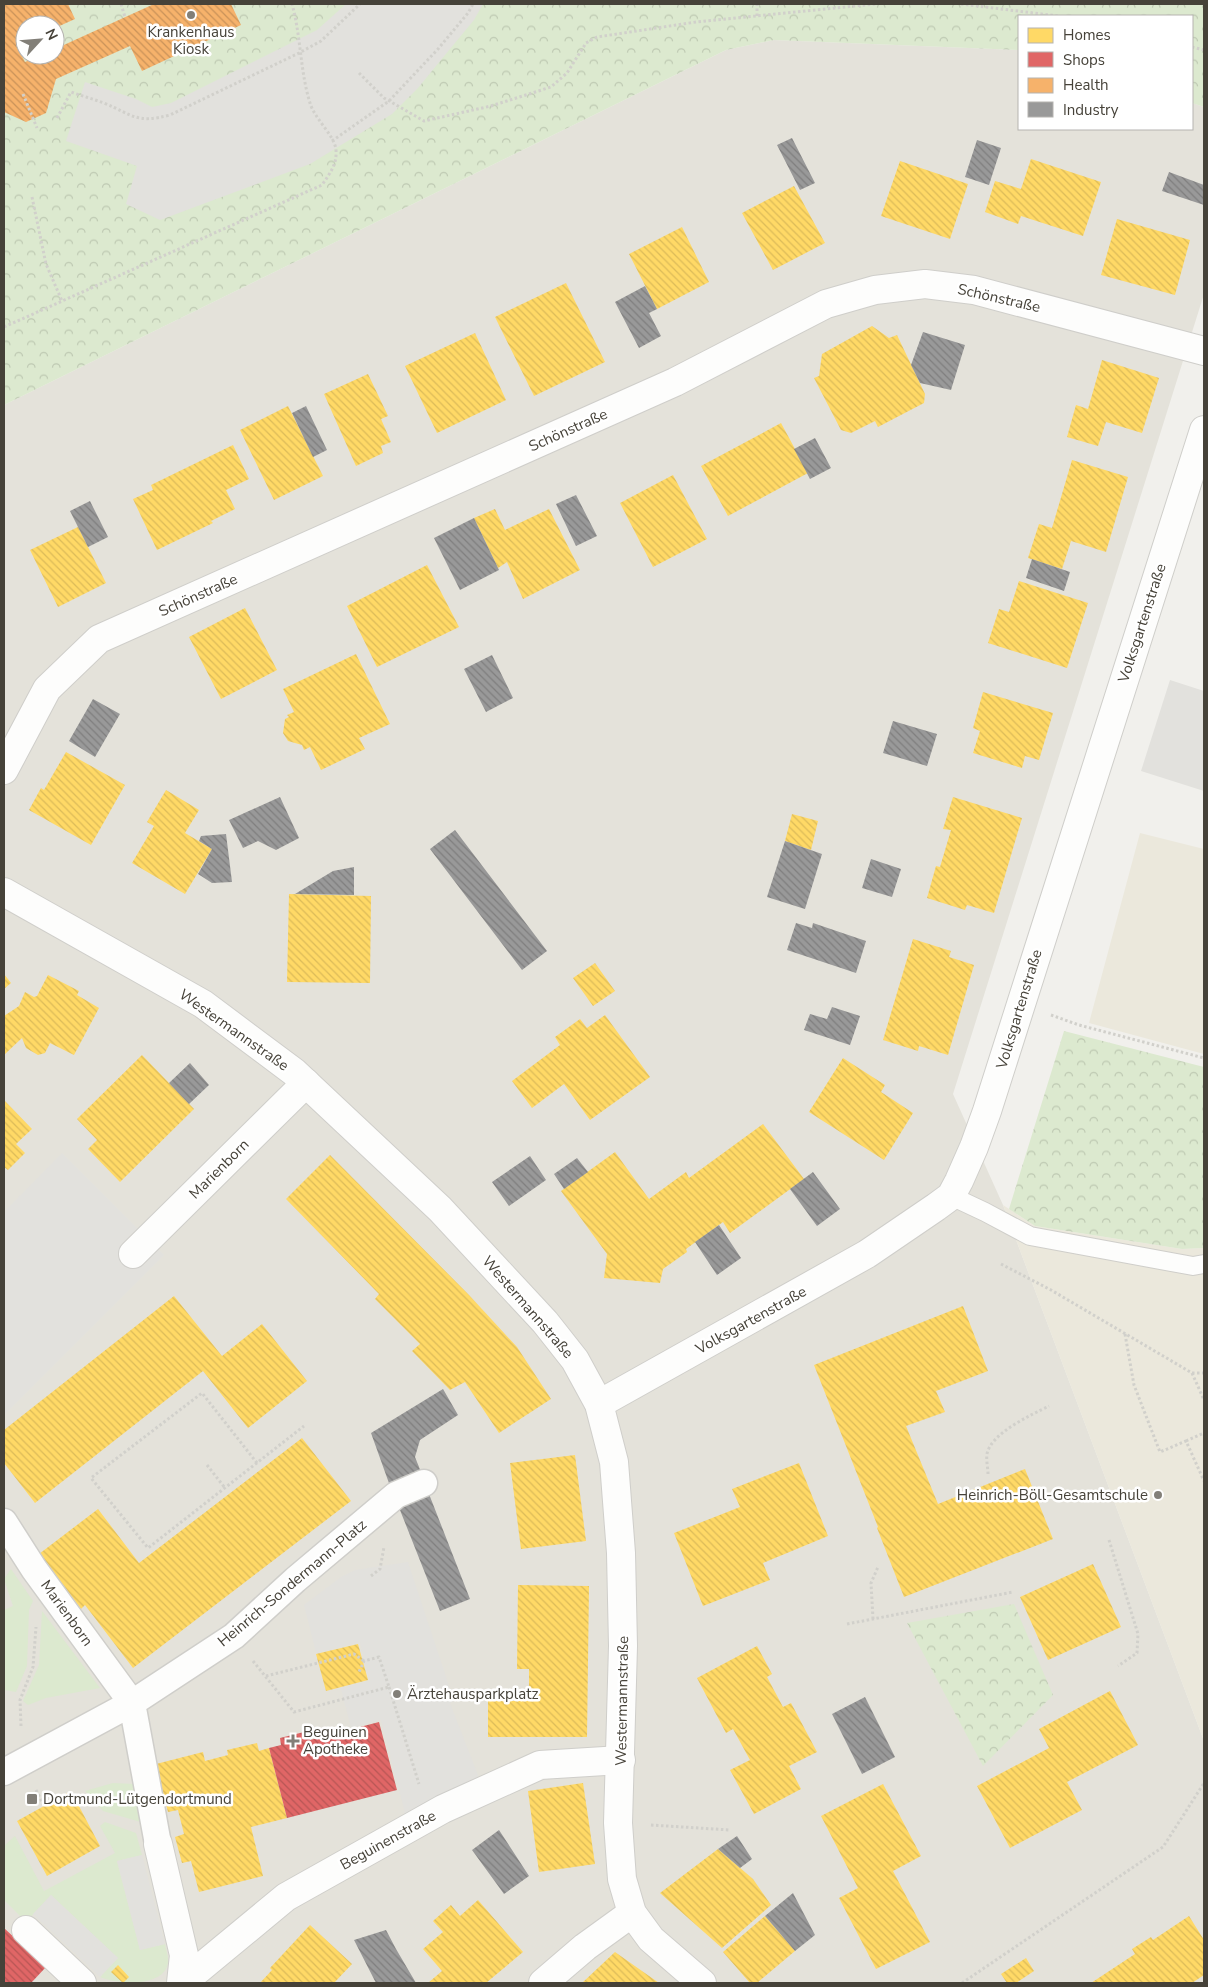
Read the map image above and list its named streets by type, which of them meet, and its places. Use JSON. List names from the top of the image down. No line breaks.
{"streets":{"street":["Schönstraße","Volksgartenstraße","Westermannstraße","Marienborn","Heinrich-Sondermann-Platz","Beguinenstraße"]},"crossings":[["Volksgartenstraße","Westermannstraße"],["Westermannstraße","Marienborn"],["Westermannstraße","Beguinenstraße"],["Marienborn","Heinrich-Sondermann-Platz"],["Marienborn","Beguinenstraße"],["Heinrich-Sondermann-Platz","Beguinenstraße"]],"places":{"other":["Krankenhaus Kiosk","Heinrich-Böll-Gesamtschule","Ärztehausparkplatz"],"health":["Beguinen Apotheke"],"transit":["Dortmund-Lütgendortmund"]},"legend":["Homes","Shops","Health","Industry"],"north":"top right"}
